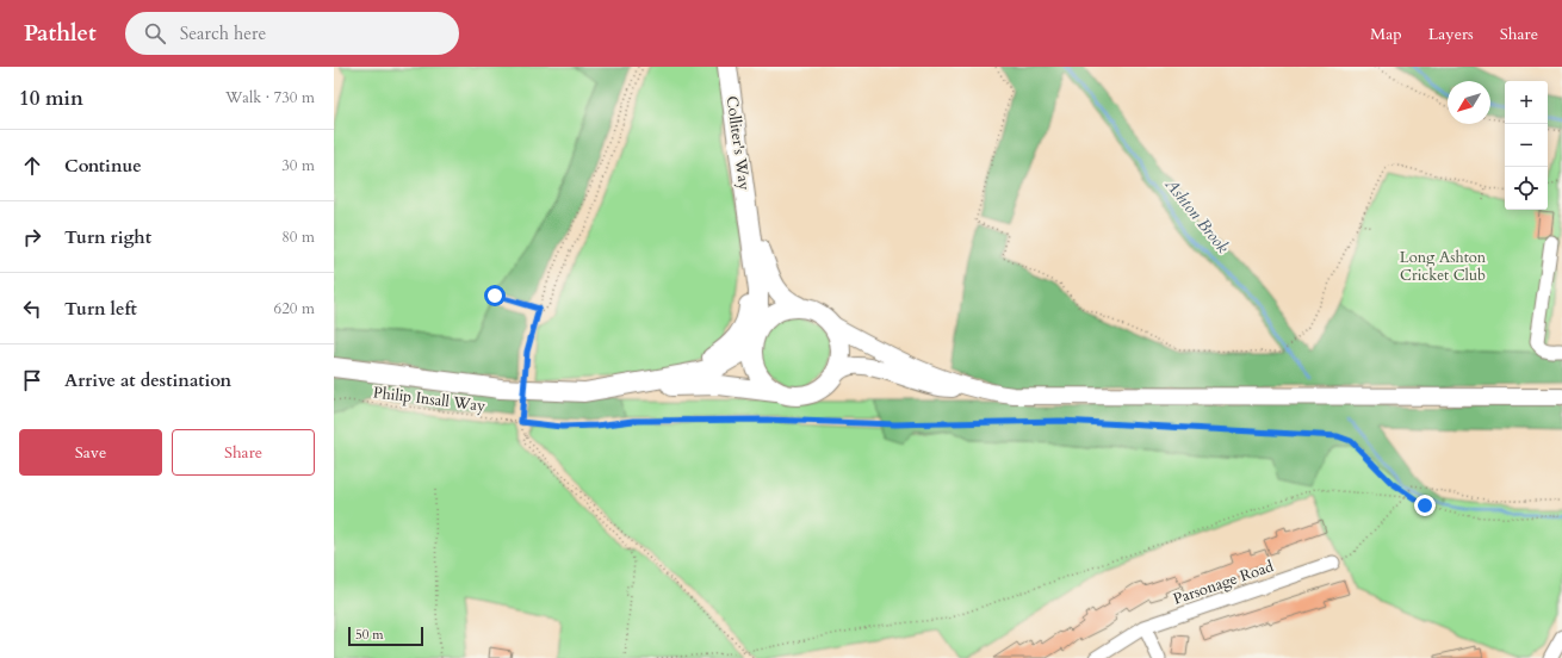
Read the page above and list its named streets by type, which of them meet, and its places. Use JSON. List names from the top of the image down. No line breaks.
{"streets":{"highway":["Colliter's Way"],"street":["Parsonage Road"],"path":["Philip Insall Way"]},"water":["Ashton Brook"],"parks":["Long Ashton Cricket Club"],"scale_bar":"50 m","north":"bottom left","page":{"header":"Pathlet","search":"Search here","nav":["Map","Layers","Share"],"heading":["10 min","Walk · 730 m"],"map_buttons":["+","−"],"list":[["Continue","30 m"],["Turn right","80 m"],["Turn left","620 m"],"Arrive at destination"],"buttons":["Save","Share"],"scale":"50 m"}}
